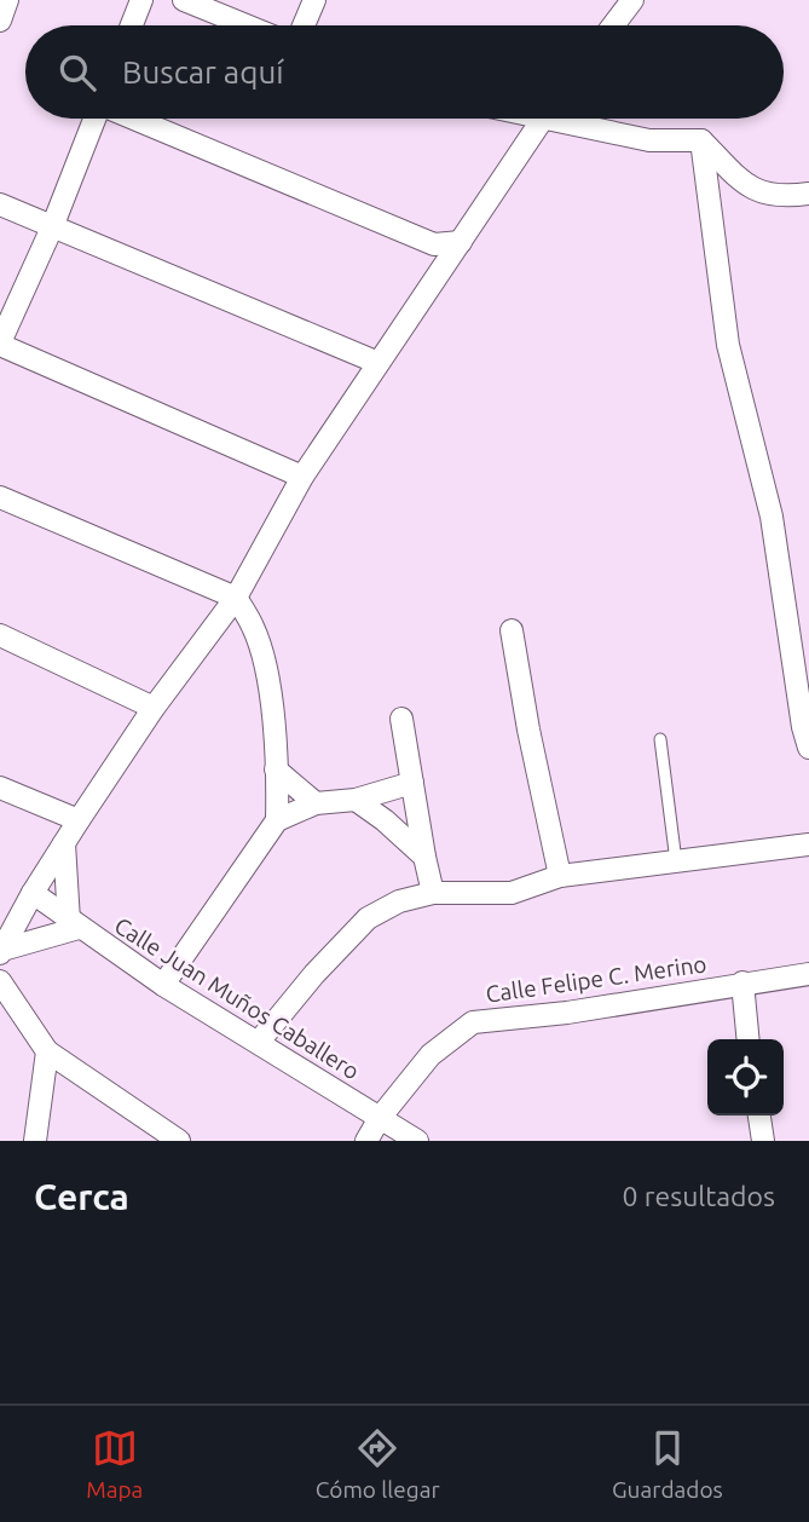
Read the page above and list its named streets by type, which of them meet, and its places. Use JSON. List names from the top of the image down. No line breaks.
{"streets":{"street":["Calle Felipe C. Merino","Calle Juan Muños Caballero"]},"crossings":[["Calle Felipe C. Merino","Calle Juan Muños Caballero"]],"page":{"search":"Buscar aquí","heading":["Cerca","0 resultados"],"nav":["Mapa","Cómo llegar","Guardados"]}}
